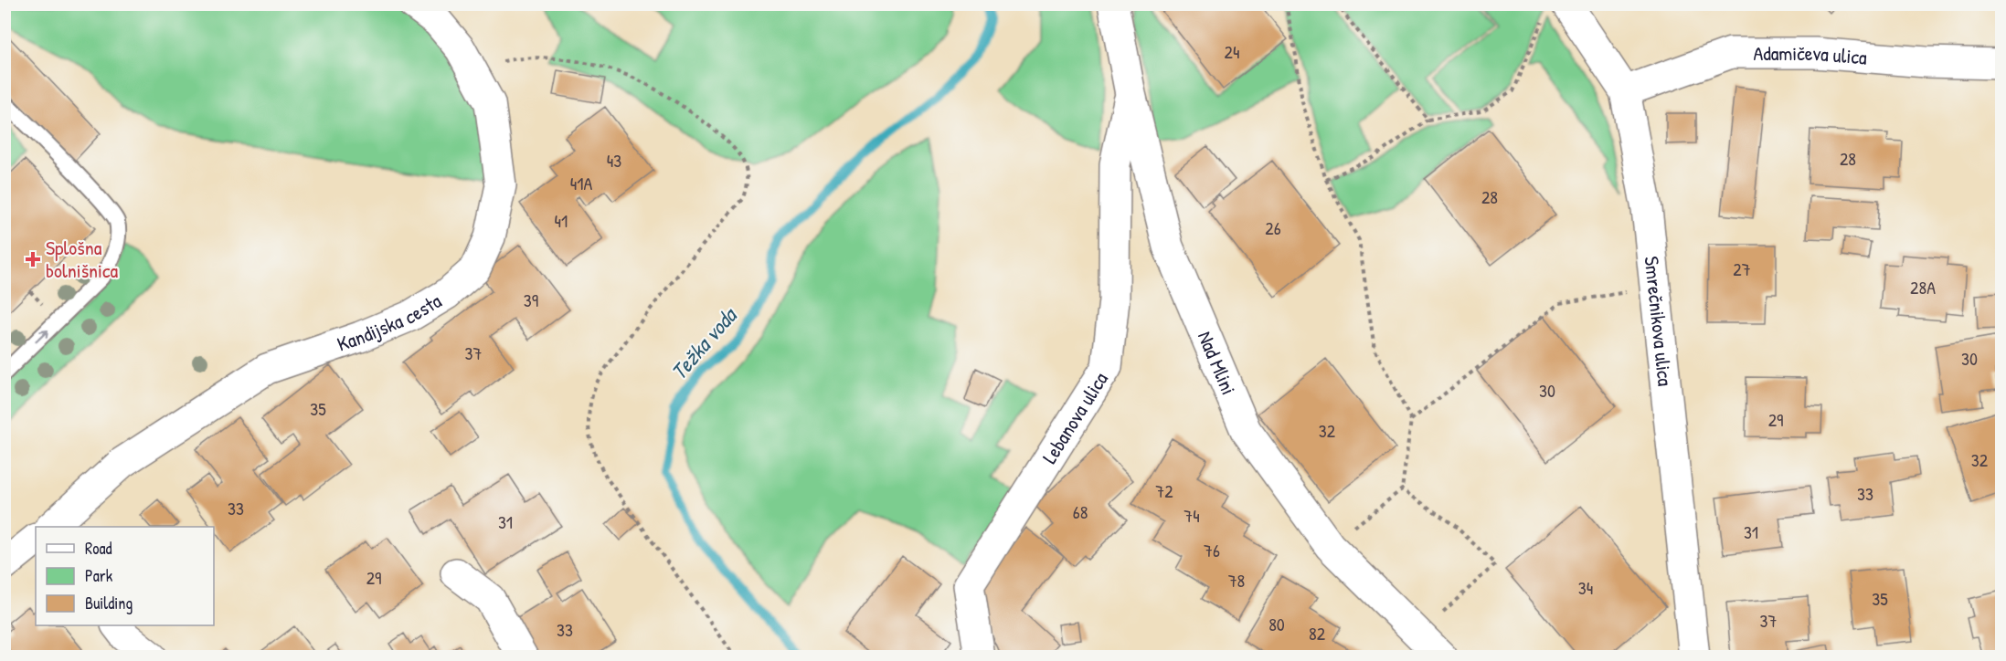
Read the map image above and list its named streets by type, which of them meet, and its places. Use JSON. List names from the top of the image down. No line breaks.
{"streets":{"street":["Adamičeva ulica","Kandijska cesta","Smrečnikova ulica","Nad Mlini","Lebanova ulica"]},"crossings":[["Adamičeva ulica","Smrečnikova ulica"],["Nad Mlini","Lebanova ulica"]],"water":["Težka voda"],"places":{"health":["Splošna bolnišnica"]},"house_numbers":["24","28","43","41A","28","41","26","27","28A","39","37","30","30","35","29","32","32","72","33","33","68","74","31","31","76","29","78","34","35","37","80","33","82"],"legend":["Road","Park","Building"]}
